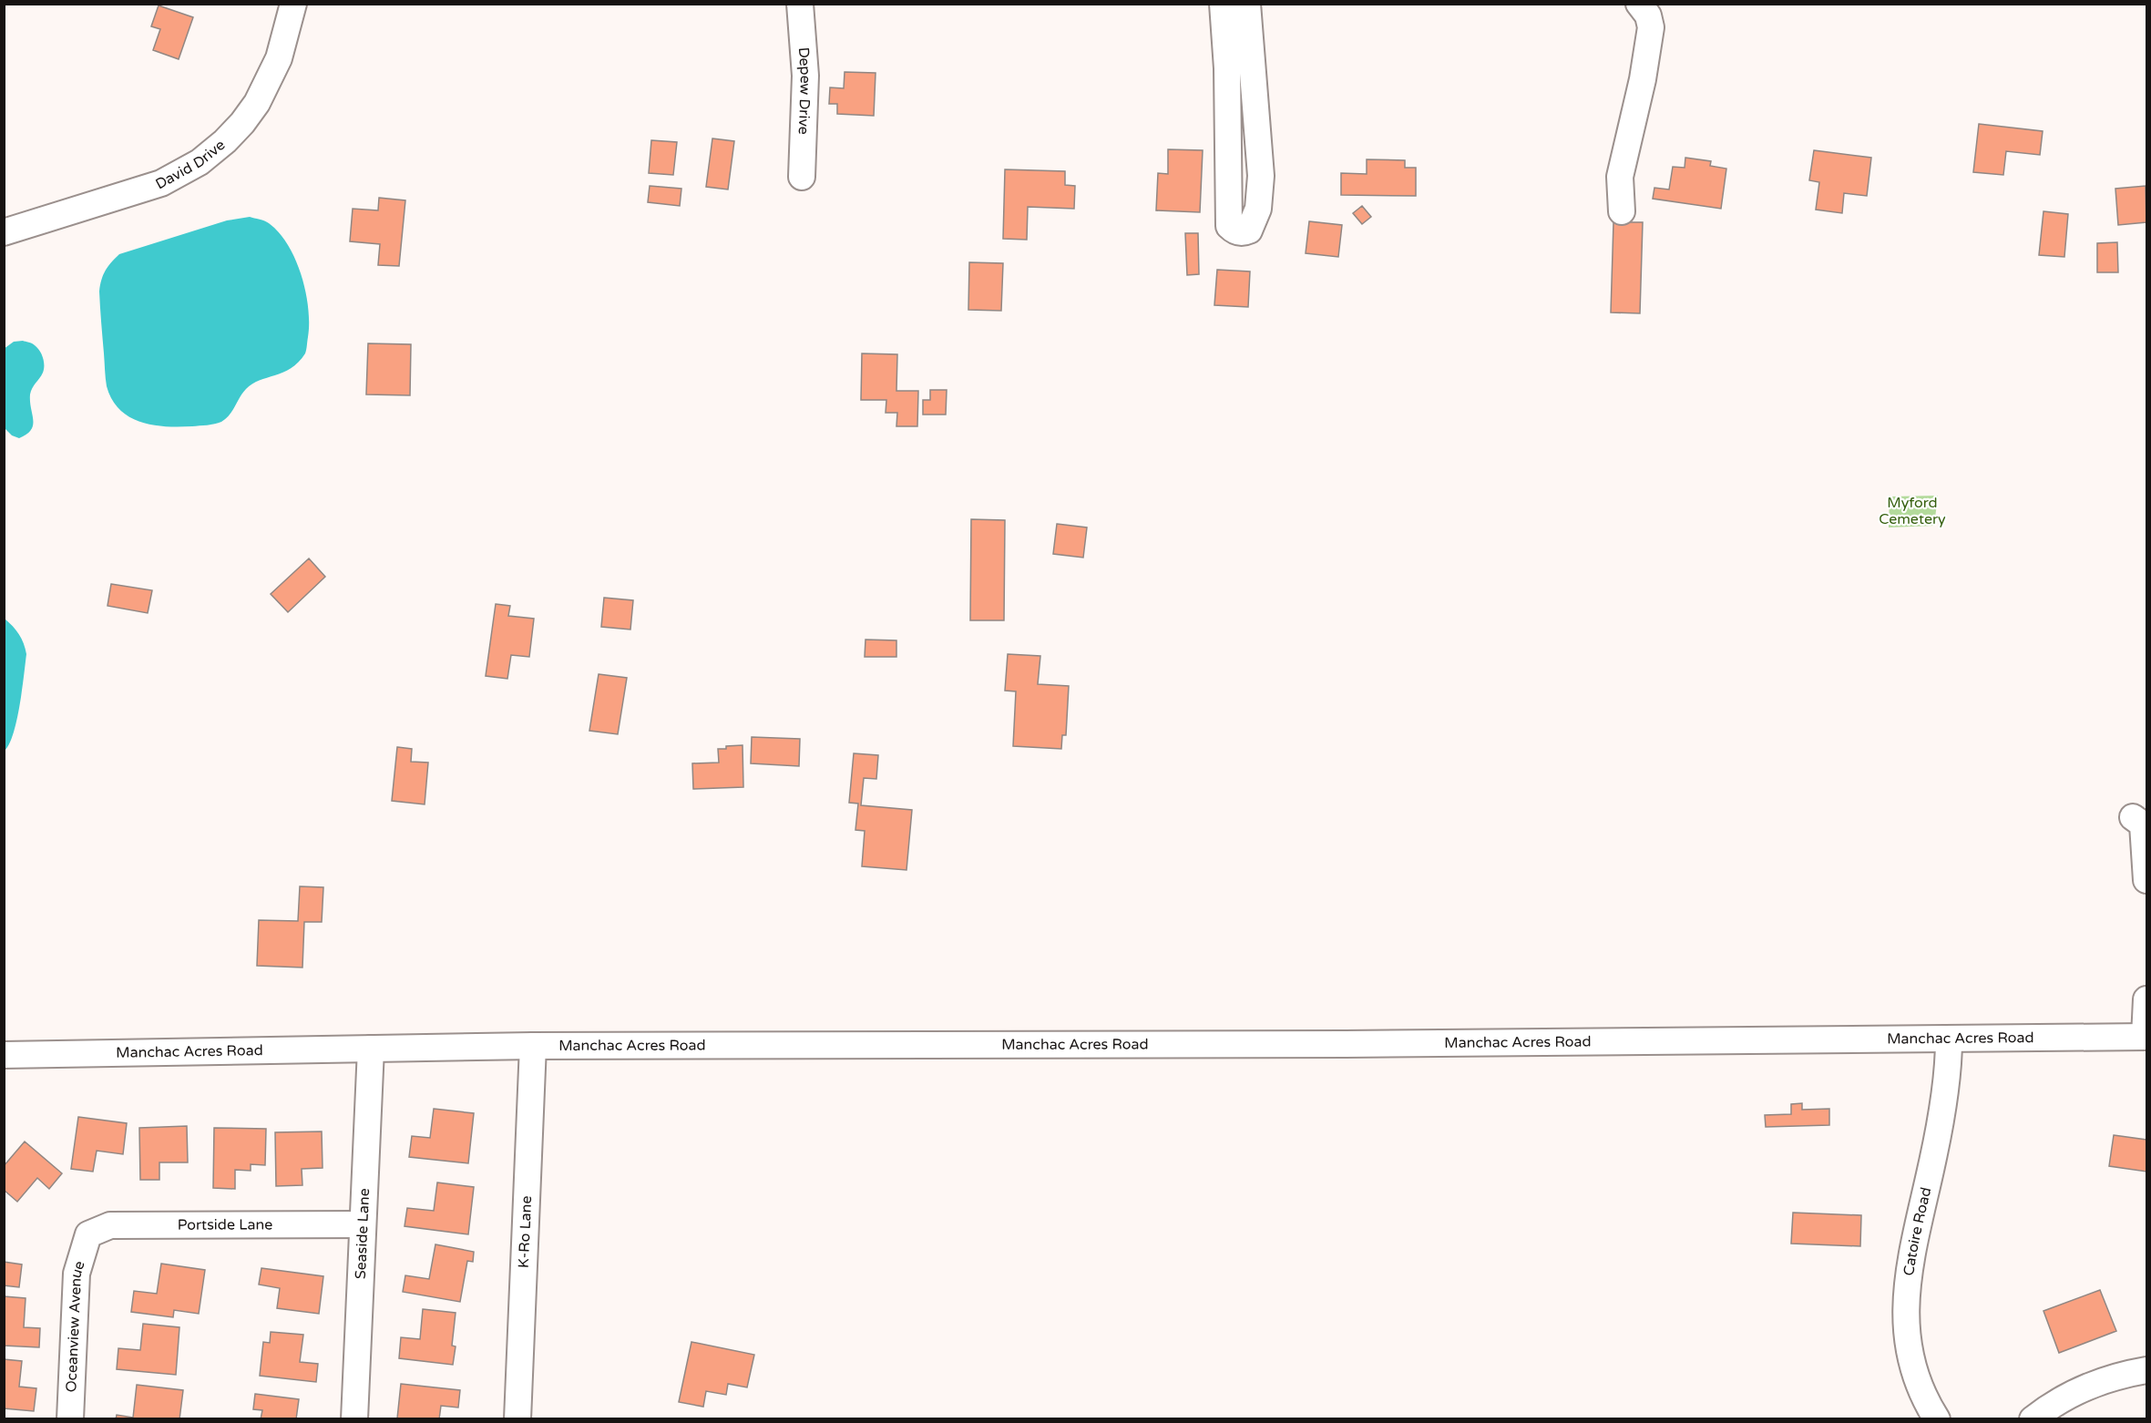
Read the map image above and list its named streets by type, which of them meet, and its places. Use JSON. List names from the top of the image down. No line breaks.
{"streets":{"street":["Depew Drive","David Drive","Manchac Acres Road","Portside Lane","Catoire Road","K-Ro Lane","Seaside Lane","Oceanview Avenue"]},"crossings":[["Manchac Acres Road","Catoire Road"],["Manchac Acres Road","K-Ro Lane"],["Manchac Acres Road","Seaside Lane"],["Portside Lane","Seaside Lane"],["Portside Lane","Oceanview Avenue"]],"parks":["Myford Cemetery"]}
